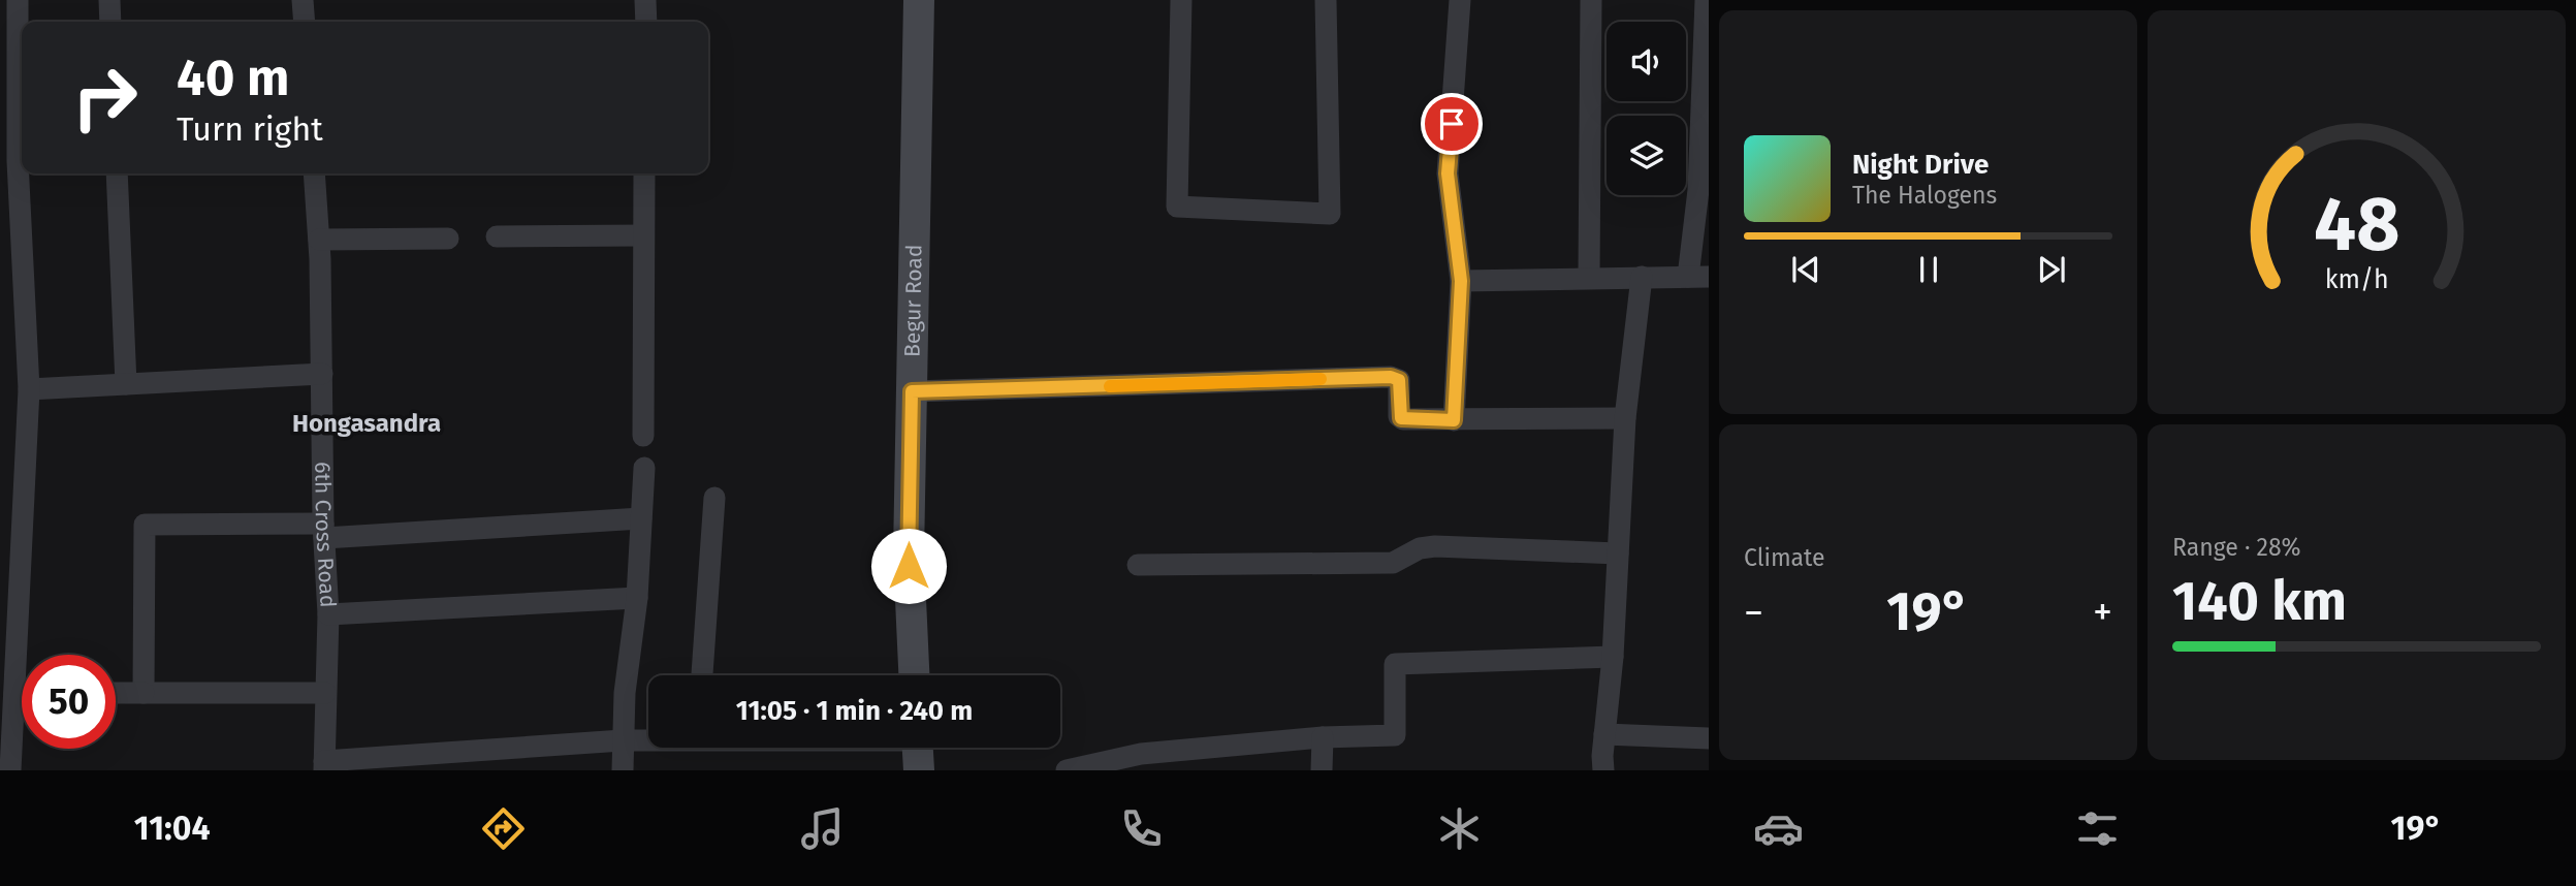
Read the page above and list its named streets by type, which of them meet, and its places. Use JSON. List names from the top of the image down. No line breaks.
{"streets":{"main road":["Begur Road"],"street":["6th Cross Road"]},"districts":["Hongasandra"],"page":{"turn":["40 m","Turn right"],"song":["Night Drive","The Halogens"],"tile":["Climate",["Range · 28%","140 km"]],"heat":["−","19°","+"],"limit":"50","trip":"11:05 · 1 min · 240 m","tabs":["11:04","19°"],"gauge":["48","km/h"]}}
